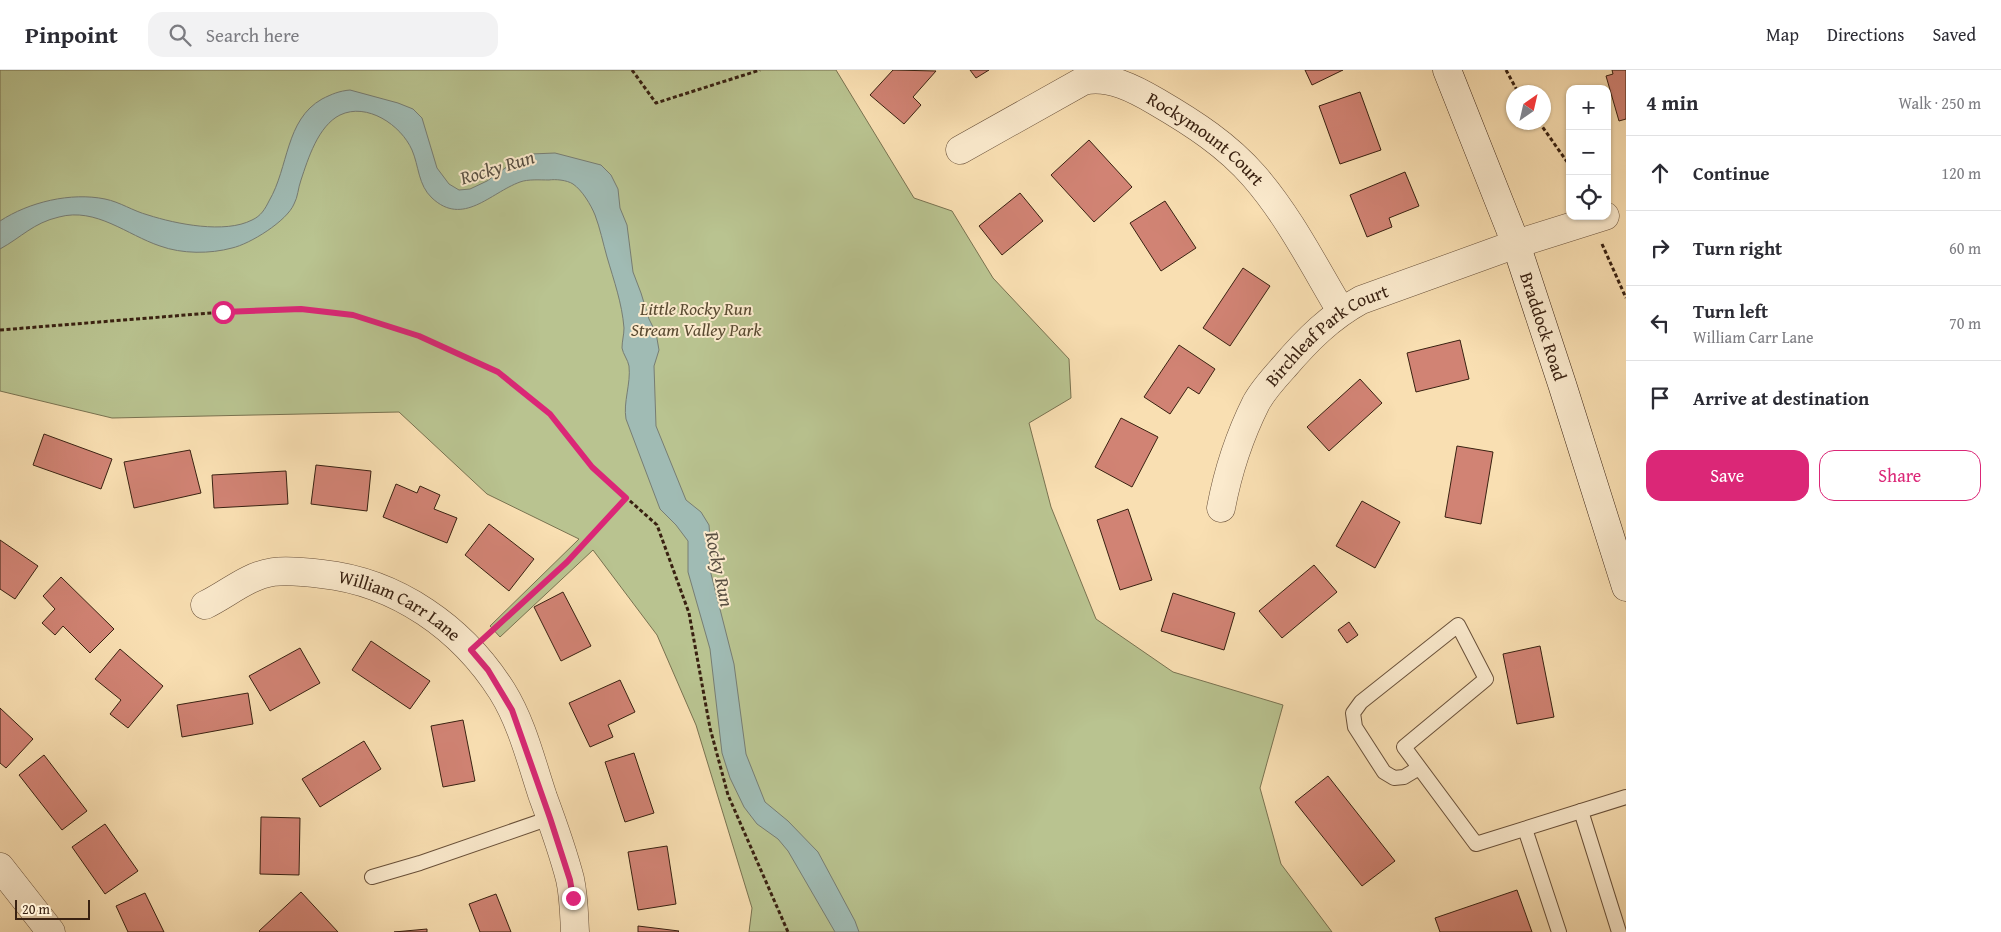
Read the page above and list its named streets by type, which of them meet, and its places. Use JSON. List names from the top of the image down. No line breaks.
{"streets":{"street":["Rockymount Court","Braddock Road","Birchleaf Park Court","William Carr Lane"]},"crossings":[["Rockymount Court","Birchleaf Park Court"],["Braddock Road","Birchleaf Park Court"]],"water":["Rocky Run"],"parks":["Little Rocky Run Stream Valley Park"],"scale_bar":"20 m","north":"top right","page":{"header":"Pinpoint","search":"Search here","nav":["Map","Directions","Saved"],"heading":["4 min","Walk · 250 m"],"map_buttons":["+","−"],"list":[["Continue","120 m"],["Turn right","60 m"],["Turn left","William Carr Lane","70 m"],"Arrive at destination"],"buttons":["Save","Share"],"scale":"20 m"}}
